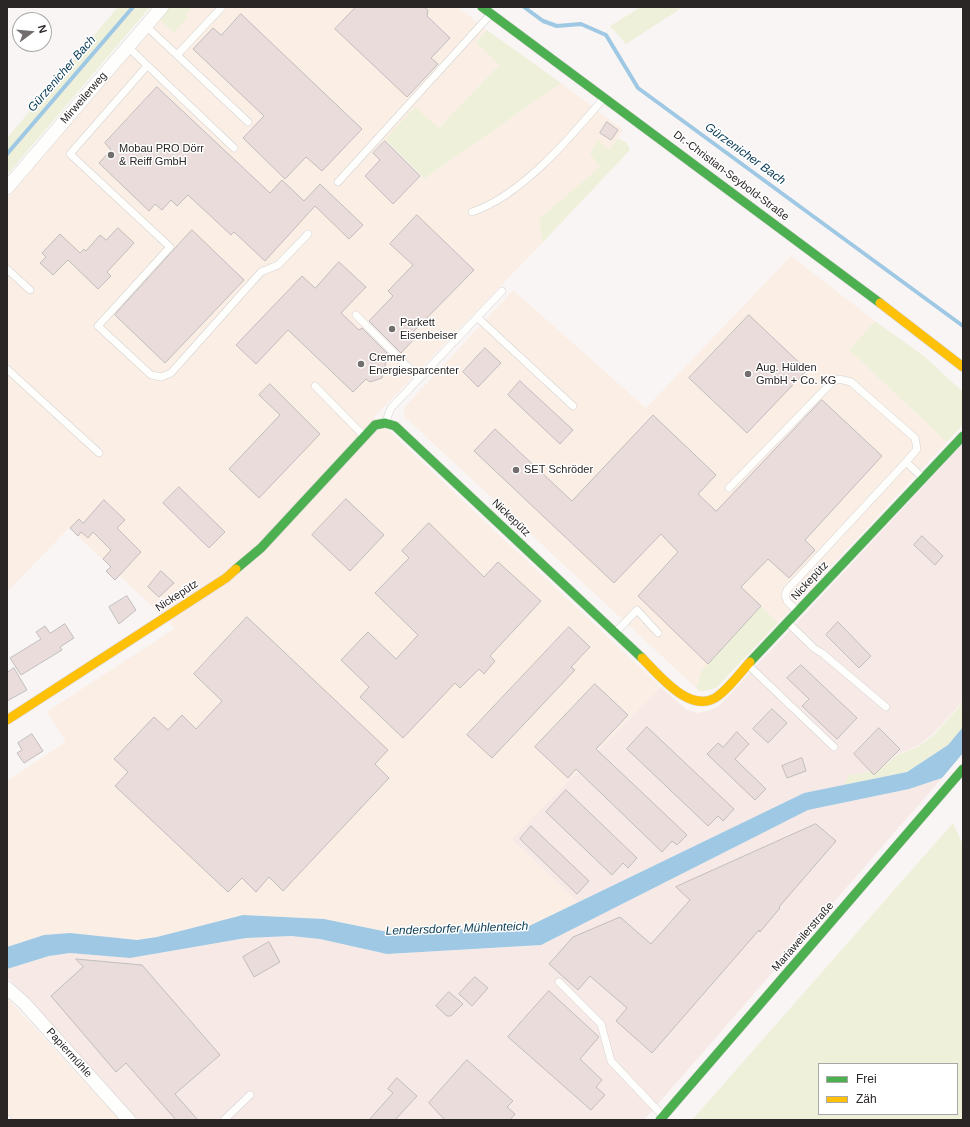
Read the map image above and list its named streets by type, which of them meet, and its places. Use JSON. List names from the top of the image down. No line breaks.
{"streets":{"street":["Mirweilerweg","Dr.-Christian-Seybold-Straße","Nickepütz","Mariaweilerstraße","Papiermühle"]},"water":["Gürzenicher Bach","Lendersdorfer Mühlenteich"],"places":["Mobau PRO Dörr & Reiff GmbH","Parkett Eisenbeiser","Cremer Energiesparcenter","Aug. Hülden GmbH + Co. KG","SET Schröder"],"legend":["Frei","Zäh"],"north":"right"}
